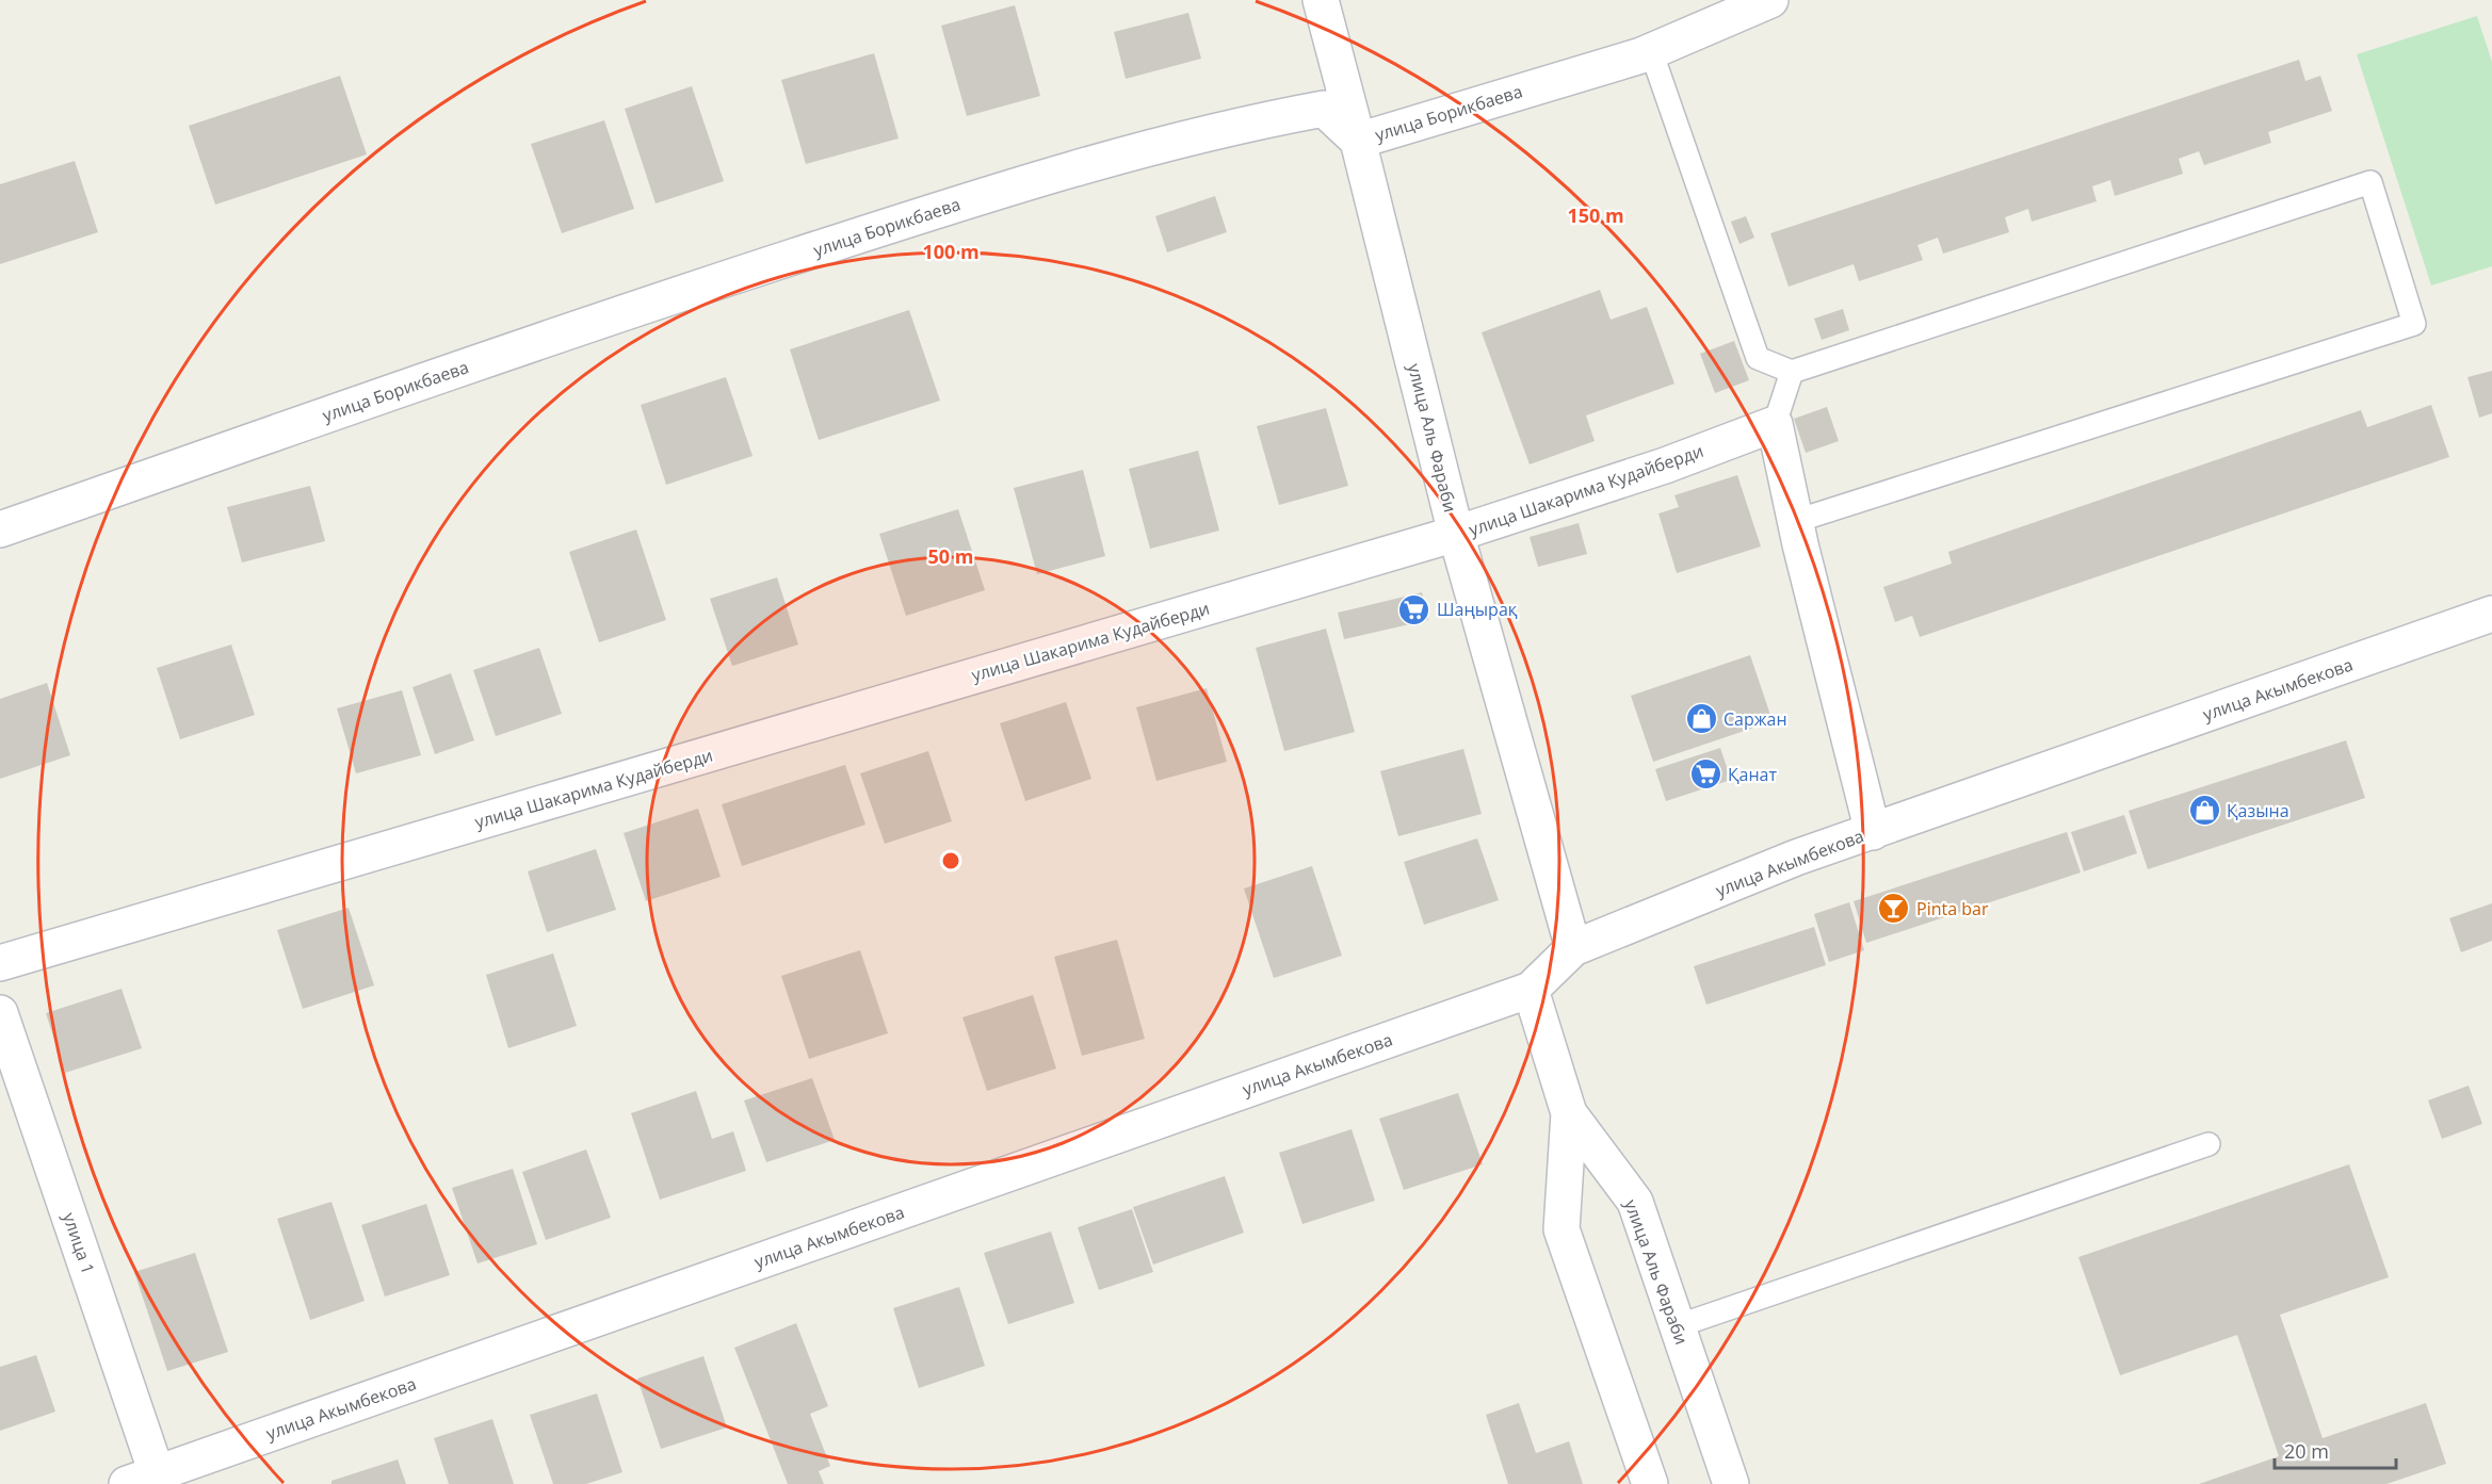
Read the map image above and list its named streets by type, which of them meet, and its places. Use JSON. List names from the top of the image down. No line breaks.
{"streets":{"street":["улица Борикбаева","улица Аль Фараби","улица Шакарима Кудайберди","улица Акымбекова","улица 1"]},"crossings":[["улица Борикбаева","улица Аль Фараби"],["улица Аль Фараби","улица Шакарима Кудайберди"],["улица Аль Фараби","улица Акымбекова"],["улица Акымбекова","улица 1"]],"places":{"supermarket":["Шаңырақ","Қанат"],"shop":["Саржан","Қазына"],"bar":["Pinta bar"]},"scale_bar":"20 m","rings":["150 m","100 m","50 m"]}
